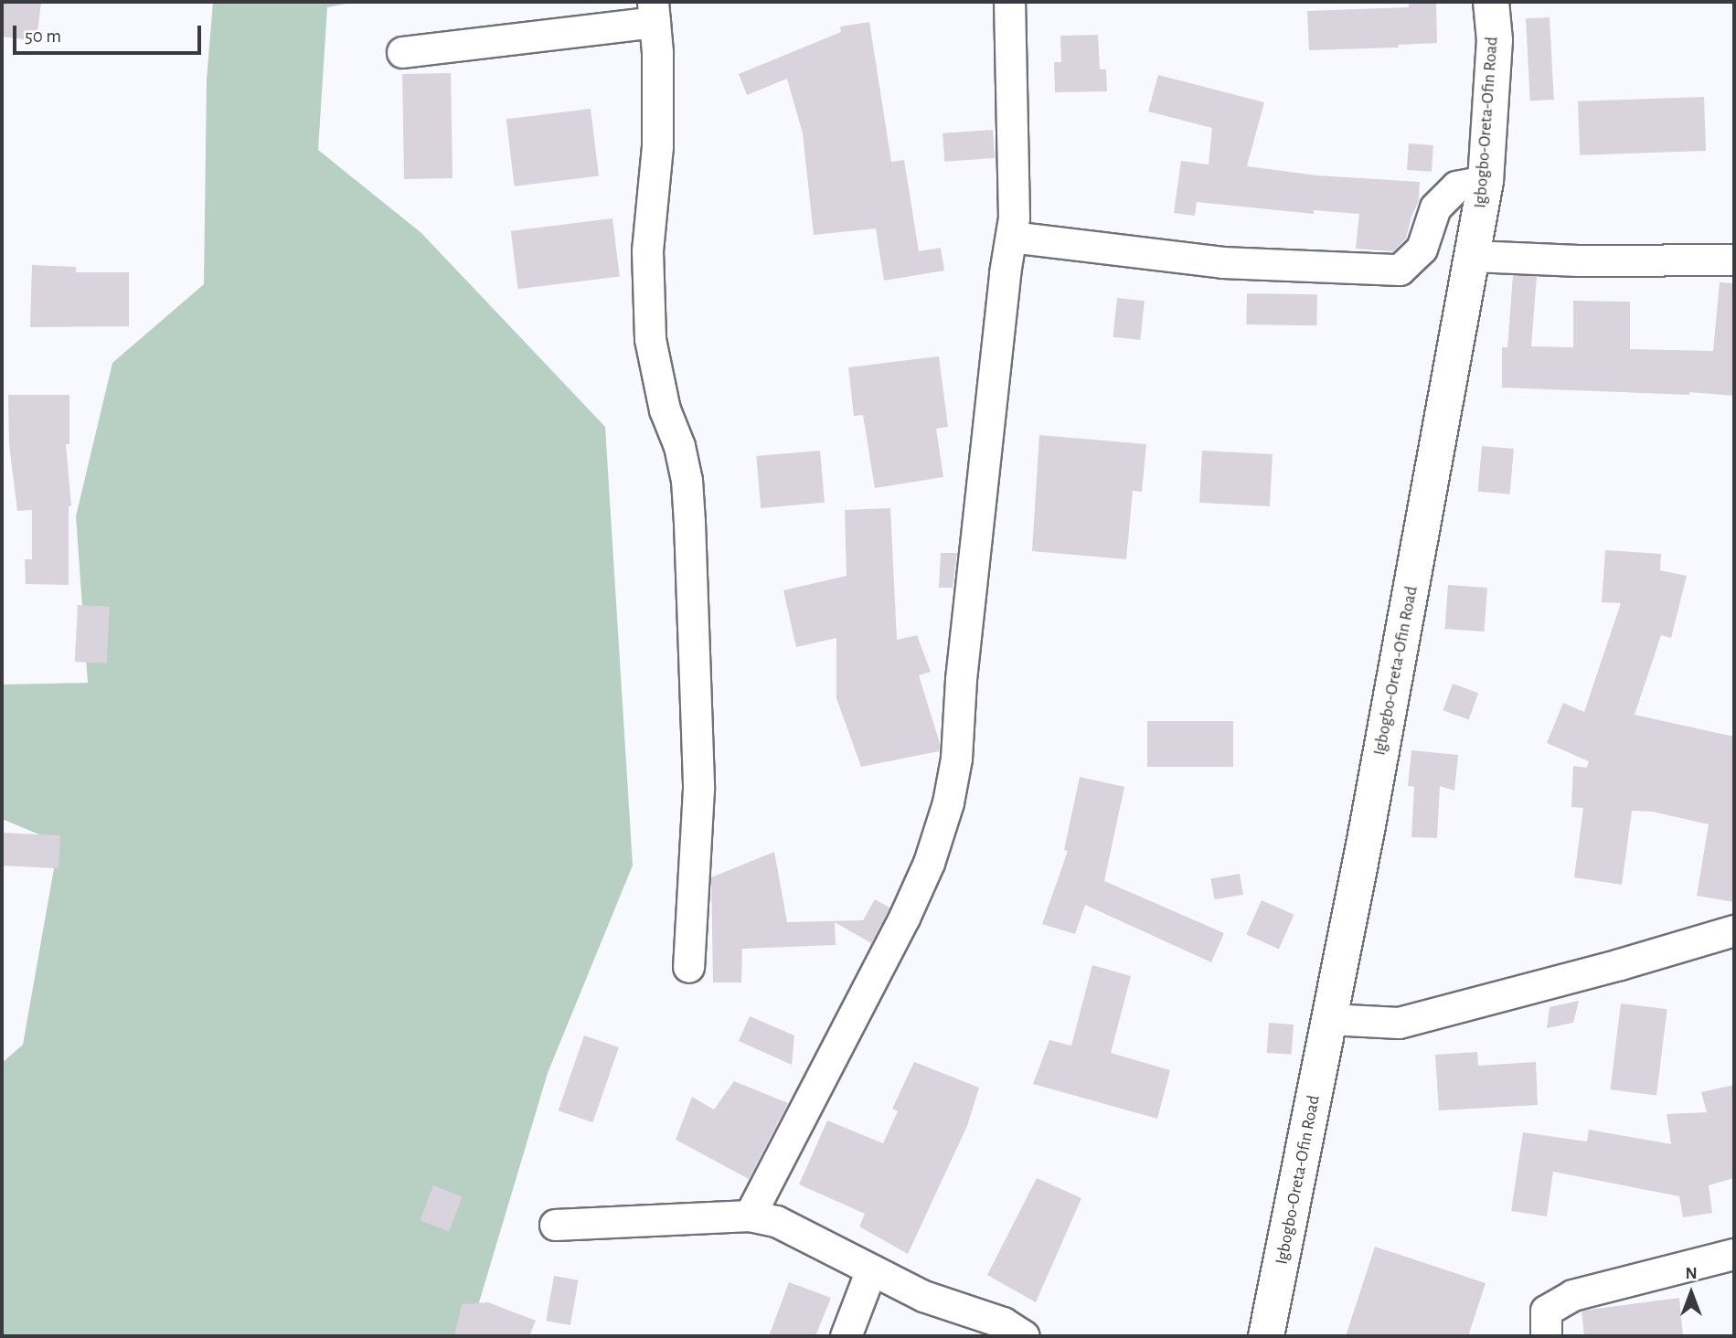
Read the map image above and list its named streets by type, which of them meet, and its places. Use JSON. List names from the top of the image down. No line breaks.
{"streets":{"street":["Igbogbo-Oreta-Ofin Road"]},"scale_bar":"50 m","north":"top"}
